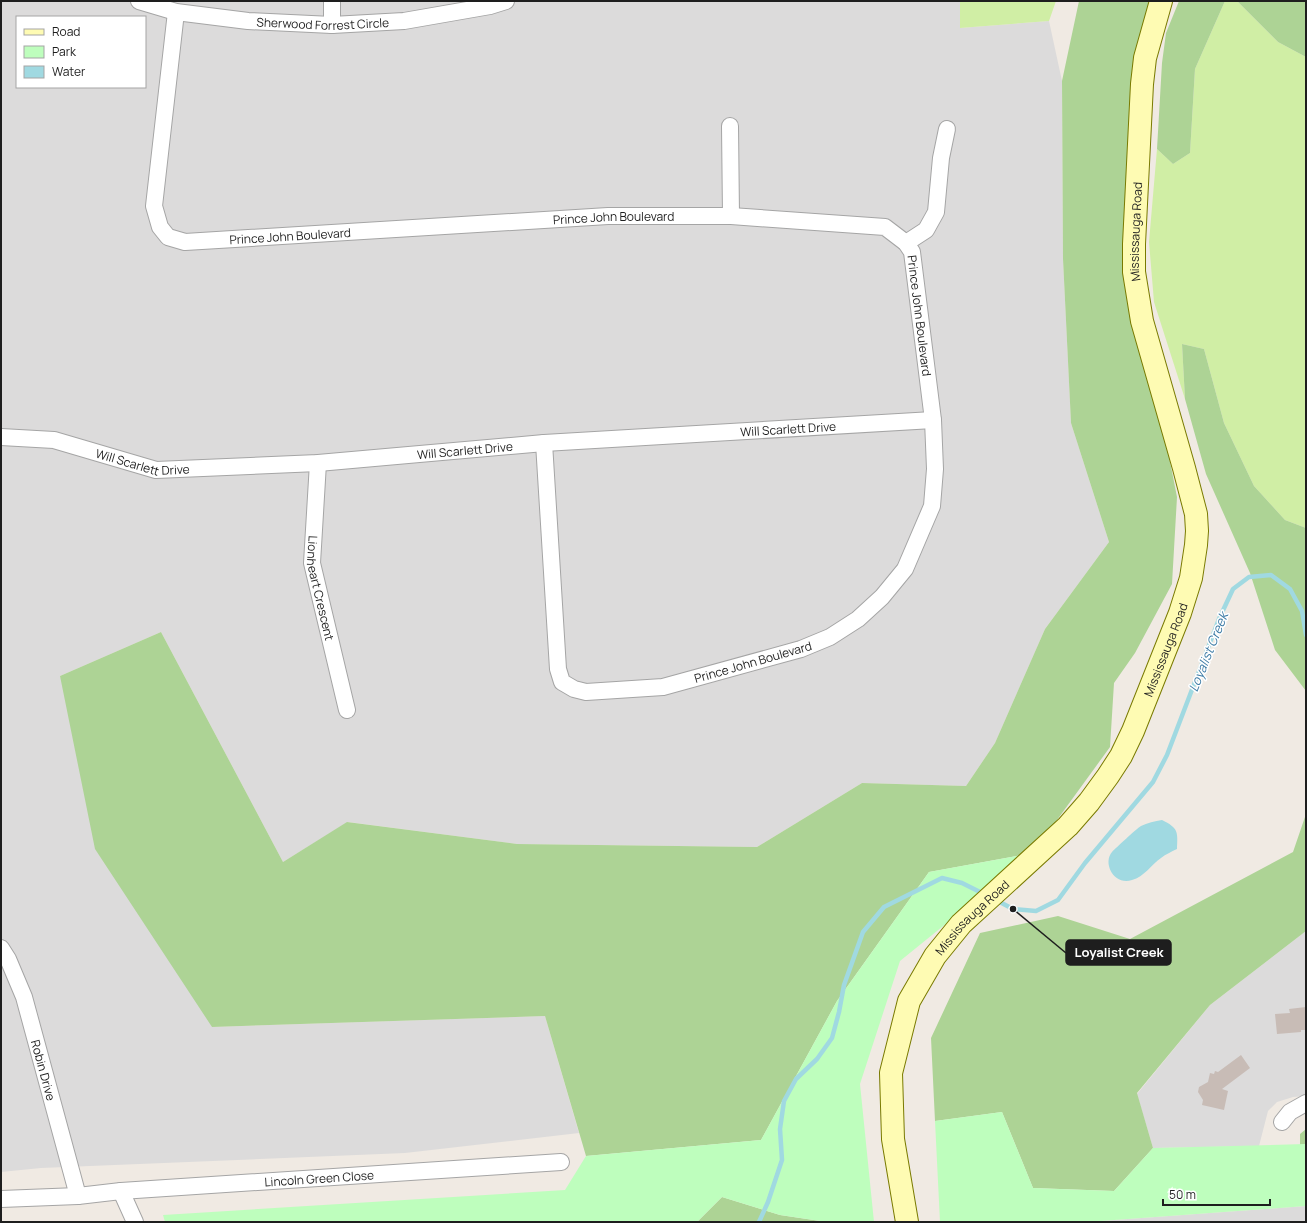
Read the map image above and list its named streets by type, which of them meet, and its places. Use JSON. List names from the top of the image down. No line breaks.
{"streets":{"main road":["Mississauga Road"],"street":["Sherwood Forrest Circle","Prince John Boulevard","Will Scarlett Drive","Lionheart Crescent","Robin Drive","Lincoln Green Close"]},"crossings":[["Sherwood Forrest Circle","Prince John Boulevard"],["Prince John Boulevard","Will Scarlett Drive"],["Will Scarlett Drive","Lionheart Crescent"],["Robin Drive","Lincoln Green Close"]],"water":["Loyalist Creek"],"places":["Loyalist Creek"],"legend":["Road","Park","Water"],"scale_bar":"50 m"}
